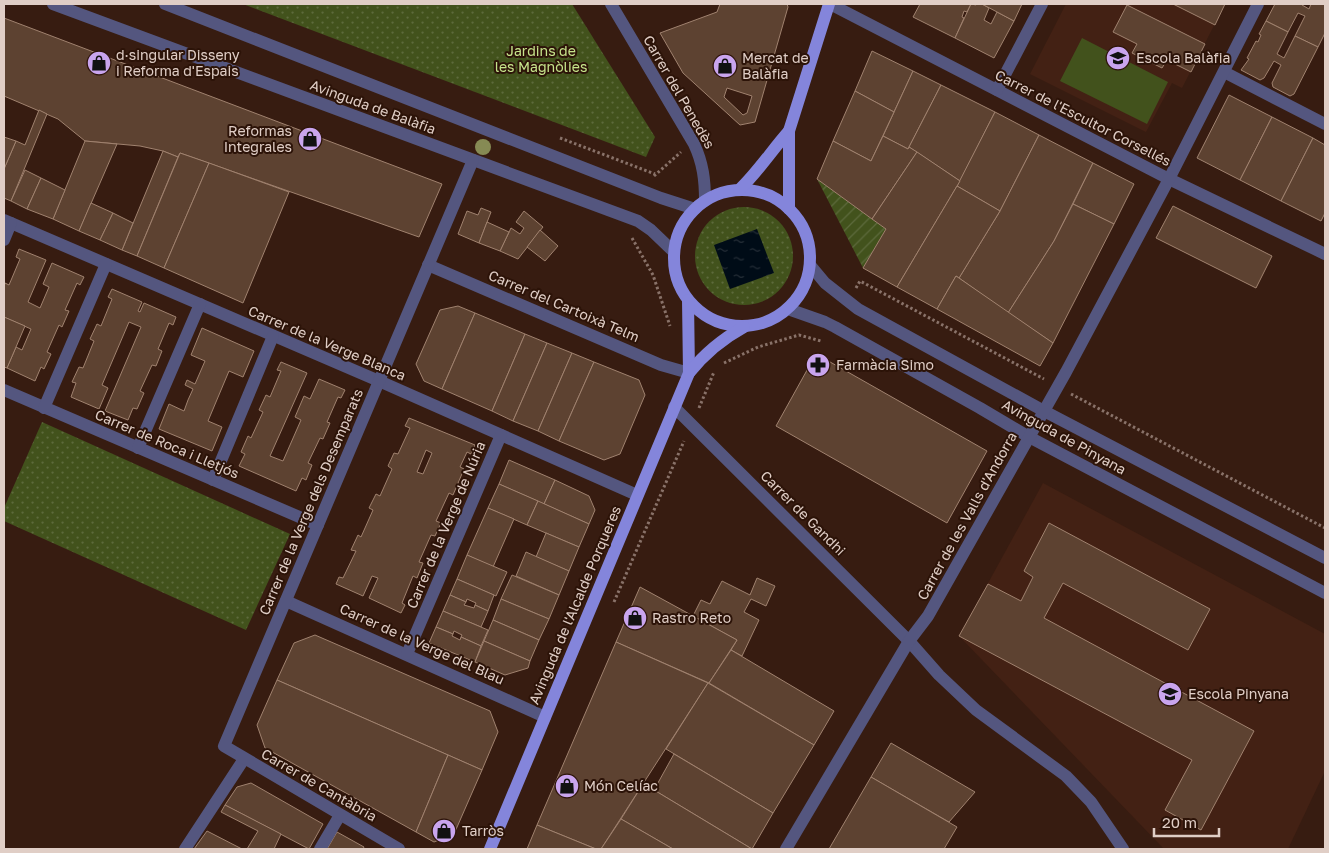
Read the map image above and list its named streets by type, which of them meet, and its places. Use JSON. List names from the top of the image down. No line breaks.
{"streets":{"main road":["Avinguda de l'Alcalde Porqueres"],"street":["Carrer del Penedès","Avinguda de Balàfia","Carrer de l'Escultor Corsellés","Carrer del Cartoixà Telm","Carrer de la Verge Blanca","Avinguda de Pinyana","Carrer de Roca i Lletjós","Carrer de la Verge dels Desemparats","Carrer de Gandhi","Carrer de les Valls d'Andorra","Carrer de la Verge de Núria","Carrer de la Verge del Blau","Carrer de Cantàbria"]},"crossings":[["Carrer del Penedès","Avinguda de Balàfia"],["Carrer del Penedès","Avinguda de Pinyana"],["Carrer del Penedès","Avinguda de l'Alcalde Porqueres"],["Avinguda de Balàfia","Avinguda de Pinyana"],["Avinguda de Balàfia","Carrer de la Verge dels Desemparats"],["Avinguda de Balàfia","Avinguda de l'Alcalde Porqueres"],["Carrer de l'Escultor Corsellés","Carrer de les Valls d'Andorra"],["Carrer del Cartoixà Telm","Carrer de la Verge dels Desemparats"],["Carrer del Cartoixà Telm","Avinguda de l'Alcalde Porqueres"],["Carrer de la Verge Blanca","Carrer de la Verge dels Desemparats"],["Carrer de la Verge Blanca","Carrer de la Verge de Núria"],["Carrer de la Verge Blanca","Avinguda de l'Alcalde Porqueres"],["Avinguda de Pinyana","Carrer de les Valls d'Andorra"],["Avinguda de Pinyana","Avinguda de l'Alcalde Porqueres"],["Carrer de Roca i Lletjós","Carrer de la Verge dels Desemparats"],["Carrer de la Verge dels Desemparats","Carrer de la Verge del Blau"],["Carrer de la Verge dels Desemparats","Carrer de Cantàbria"],["Carrer de Gandhi","Carrer de les Valls d'Andorra"],["Carrer de Gandhi","Avinguda de l'Alcalde Porqueres"],["Carrer de la Verge de Núria","Carrer de la Verge del Blau"],["Avinguda de l'Alcalde Porqueres","Carrer de la Verge del Blau"]],"parks":["Jardins de les Magnòlies"],"places":{"school or university":["Escola Balàfia","Escola Pinyana"],"shop":["d·singular Disseny i Reforma d'Espais","Mercat de Balàfia","Reformas Integrales","Rastro Reto","Món Celíac","Tarròs"],"pharmacy":["Farmàcia Simo"]},"scale_bar":"20 m"}
